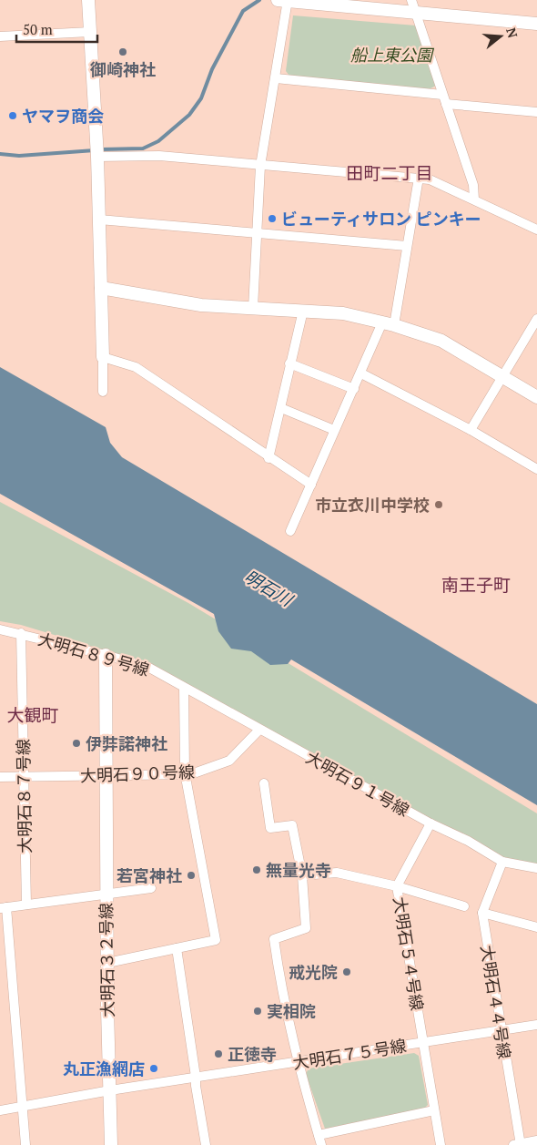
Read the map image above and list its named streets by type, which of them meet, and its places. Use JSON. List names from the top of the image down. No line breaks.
{"streets":{"street":["大明石８９号線","大明石９０号線","大明石９１号線","大明石８７号線","大明石５４号線","大明石３２号線","大明石４４号線","大明石７５号線"]},"crossings":[["大明石８９号線","大明石９１号線"],["大明石８９号線","大明石８７号線"],["大明石８９号線","大明石３２号線"],["大明石９０号線","大明石９１号線"],["大明石９０号線","大明石８７号線"],["大明石９０号線","大明石３２号線"],["大明石９１号線","大明石５４号線"],["大明石５４号線","大明石７５号線"],["大明石３２号線","大明石７５号線"],["大明石４４号線","大明石７５号線"]],"districts":["田町二丁目","南王子町","大観町"],"water":["明石川"],"parks":["船上東公園"],"places":["御崎神社","ヤマヲ商会","ビューティサロン ピンキー","市立衣川中学校","伊弉諾神社","無量光寺","若宮神社","戒光院","実相院","正徳寺","丸正漁網店"],"scale_bar":"50 m","north":"right"}
